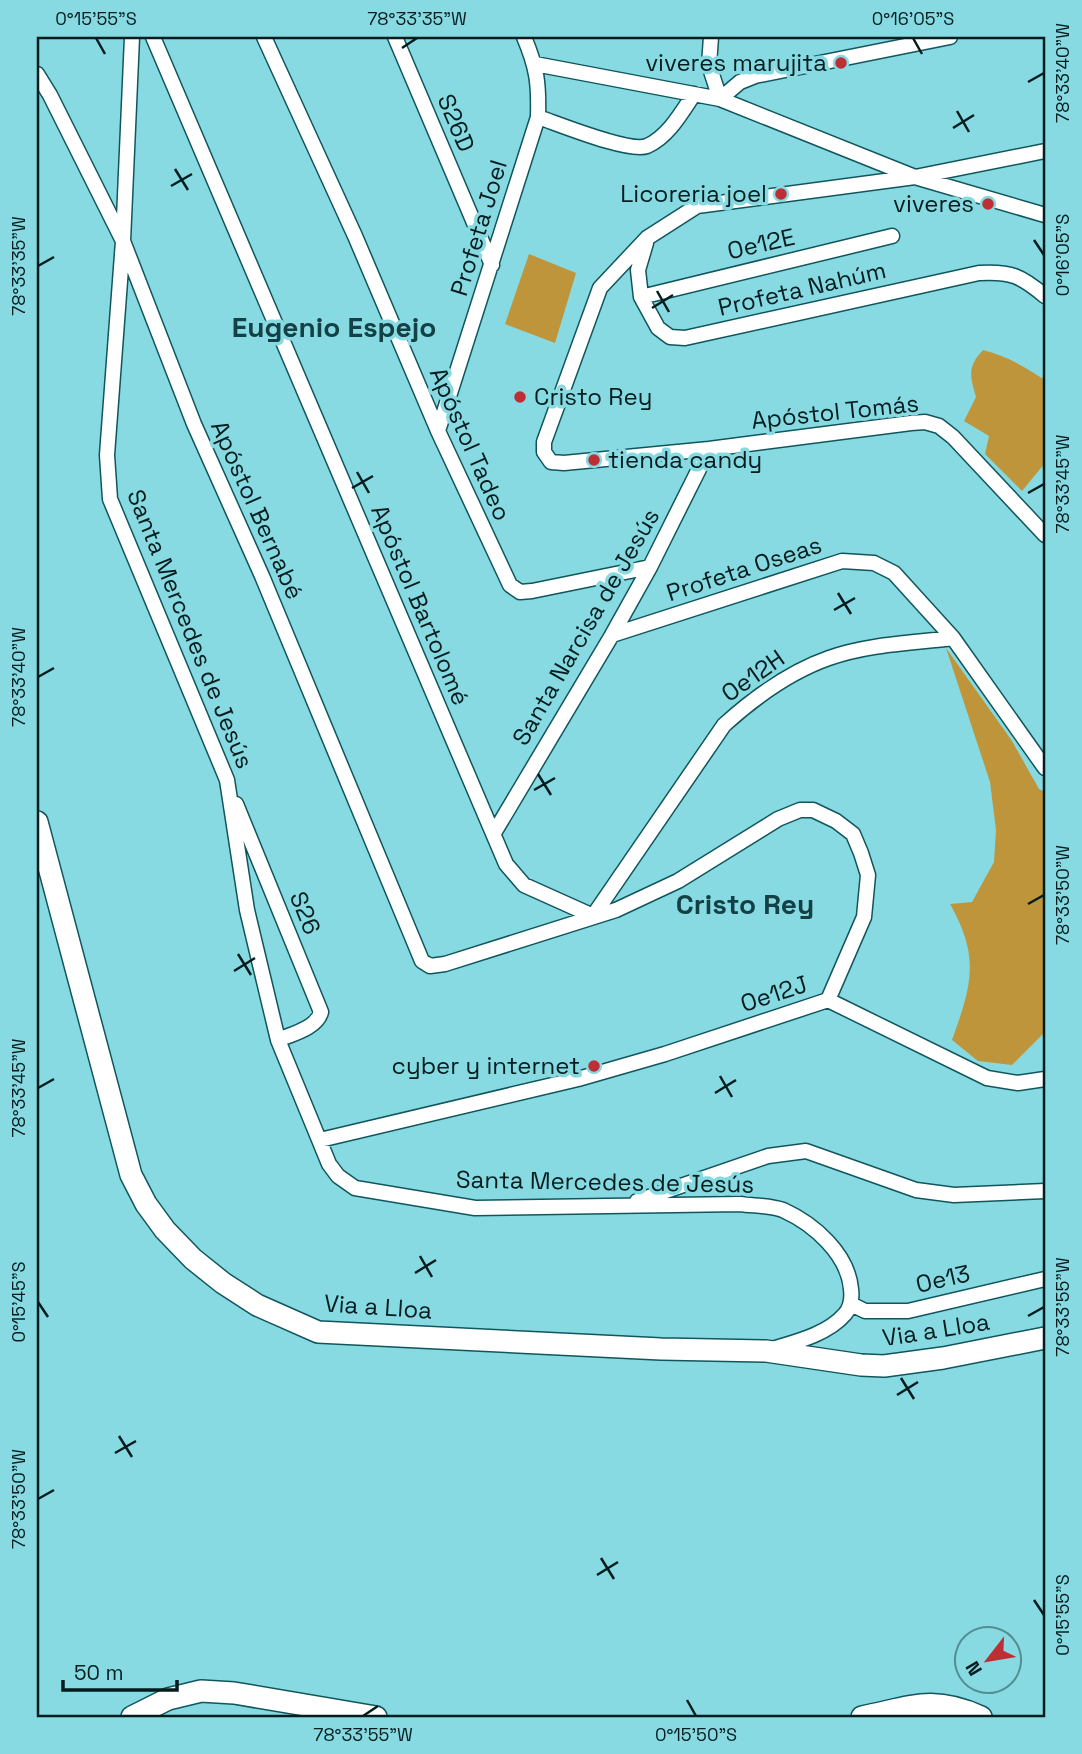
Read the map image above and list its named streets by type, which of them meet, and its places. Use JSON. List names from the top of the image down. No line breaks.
{"streets":{"street":["S26D","Profeta Joel","Oe12E","Profeta Nahúm","Apóstol Tomás","Apóstol Tadeo","Apóstol Bernabé","Profeta Oseas","Apóstol Bartolomé","Santa Narcisa de Jesús","Santa Mercedes de Jesús","Oe12H","S26","Oe12J","Oe13","Via a Lloa"]},"crossings":[["S26D","Profeta Joel"],["Profeta Joel","Apóstol Tadeo"],["Oe12E","Profeta Nahúm"],["Apóstol Tomás","Santa Narcisa de Jesús"],["Apóstol Tadeo","Santa Narcisa de Jesús"],["Apóstol Bernabé","Santa Mercedes de Jesús"],["Apóstol Bernabé","Oe12J"],["Profeta Oseas","Santa Narcisa de Jesús"],["Profeta Oseas","Oe12H"],["Apóstol Bartolomé","Santa Narcisa de Jesús"],["Apóstol Bartolomé","Oe12H"],["Apóstol Bartolomé","Oe12J"],["Santa Mercedes de Jesús","S26"],["Santa Mercedes de Jesús","Oe12J"],["Santa Mercedes de Jesús","Oe13"],["Oe12H","Oe12J"]],"districts":["Eugenio Espejo","Cristo Rey"],"places":["viveres marujita","Licoreria joel","viveres","Cristo Rey","tienda candy","cyber y internet"],"scale_bar":"50 m","north":"bottom left","coordinates":["0°15'55\"S","78°33'35\"W","0°16'05\"S","78°33'40\"W","78°33'45\"W","78°33'50\"W","0°15'45\"S","78°33'55\"W","0°15'50\"S"]}
